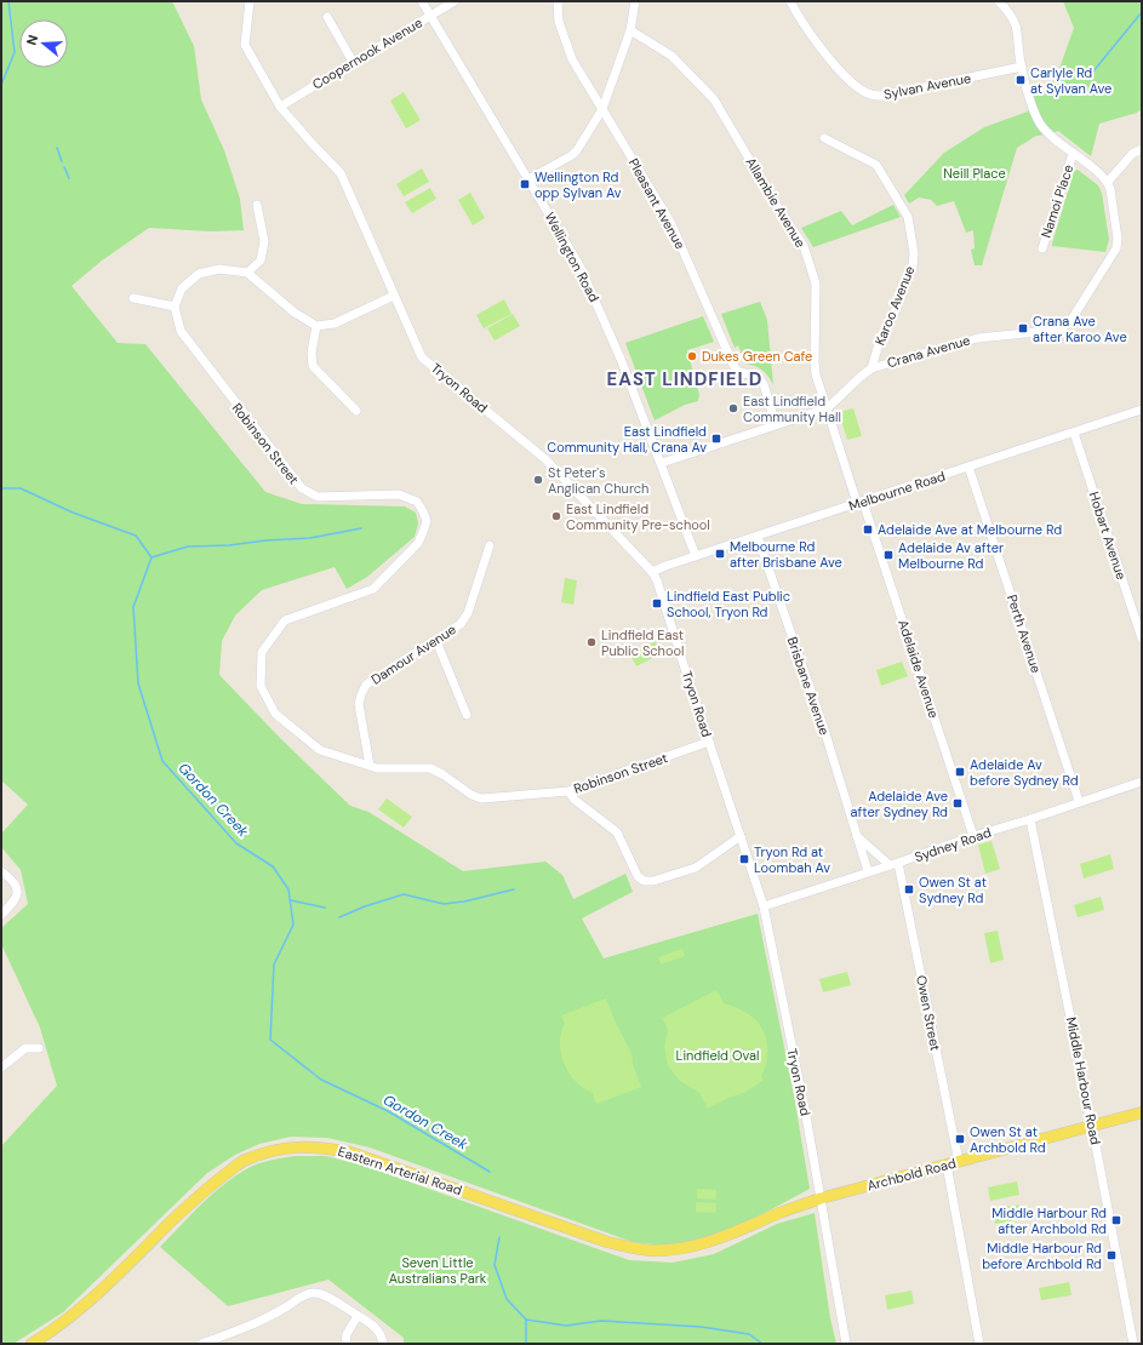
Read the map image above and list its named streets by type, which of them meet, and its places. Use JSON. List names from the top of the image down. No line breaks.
{"streets":{"main road":["Eastern Arterial Road","Archbold Road"],"street":["Coopernook Avenue","Sylvan Avenue","Namoi Place","Allambie Avenue","Pleasant Avenue","Wellington Road","Karoo Avenue","Crana Avenue","Tryon Road","Robinson Street","Melbourne Road","Hobart Avenue","Perth Avenue","Damour Avenue","Adelaide Avenue","Brisbane Avenue","Sydney Road","Owen Street","Middle Harbour Road"]},"crossings":[["Coopernook Avenue","Wellington Road"],["Coopernook Avenue","Tryon Road"],["Allambie Avenue","Crana Avenue"],["Allambie Avenue","Melbourne Road"],["Allambie Avenue","Adelaide Avenue"],["Pleasant Avenue","Crana Avenue"],["Wellington Road","Crana Avenue"],["Wellington Road","Melbourne Road"],["Karoo Avenue","Crana Avenue"],["Tryon Road","Robinson Street"],["Tryon Road","Melbourne Road"],["Tryon Road","Sydney Road"],["Tryon Road","Eastern Arterial Road"],["Tryon Road","Archbold Road"],["Robinson Street","Damour Avenue"],["Melbourne Road","Hobart Avenue"],["Melbourne Road","Perth Avenue"],["Melbourne Road","Adelaide Avenue"],["Melbourne Road","Brisbane Avenue"],["Perth Avenue","Sydney Road"],["Adelaide Avenue","Sydney Road"],["Brisbane Avenue","Sydney Road"],["Sydney Road","Owen Street"],["Sydney Road","Middle Harbour Road"],["Owen Street","Archbold Road"],["Middle Harbour Road","Archbold Road"],["Eastern Arterial Road","Archbold Road"]],"districts":["EAST LINDFIELD"],"water":["Gordon Creek"],"parks":["Neill Place","Lindfield Oval","Seven Little Australians Park"],"places":{"transit":["Carlyle Rd at Sylvan Ave","Wellington Rd opp Sylvan Av","Crana Ave after Karoo Ave","East Lindfield Community Hall, Crana Av","Adelaide Ave at Melbourne Rd","Melbourne Rd after Brisbane Ave","Adelaide Av after Melbourne Rd","Lindfield East Public School, Tryon Rd","Adelaide Av before Sydney Rd","Adelaide Ave after Sydney Rd","Tryon Rd at Loombah Av","Owen St at Sydney Rd","Owen St at Archbold Rd","Middle Harbour Rd after Archbold Rd","Middle Harbour Rd before Archbold Rd"],"other":["Dukes Green Cafe","East Lindfield Community Hall","St Peter's Anglican Church","East Lindfield Community Pre-school","Lindfield East Public School"]},"north":"left"}
